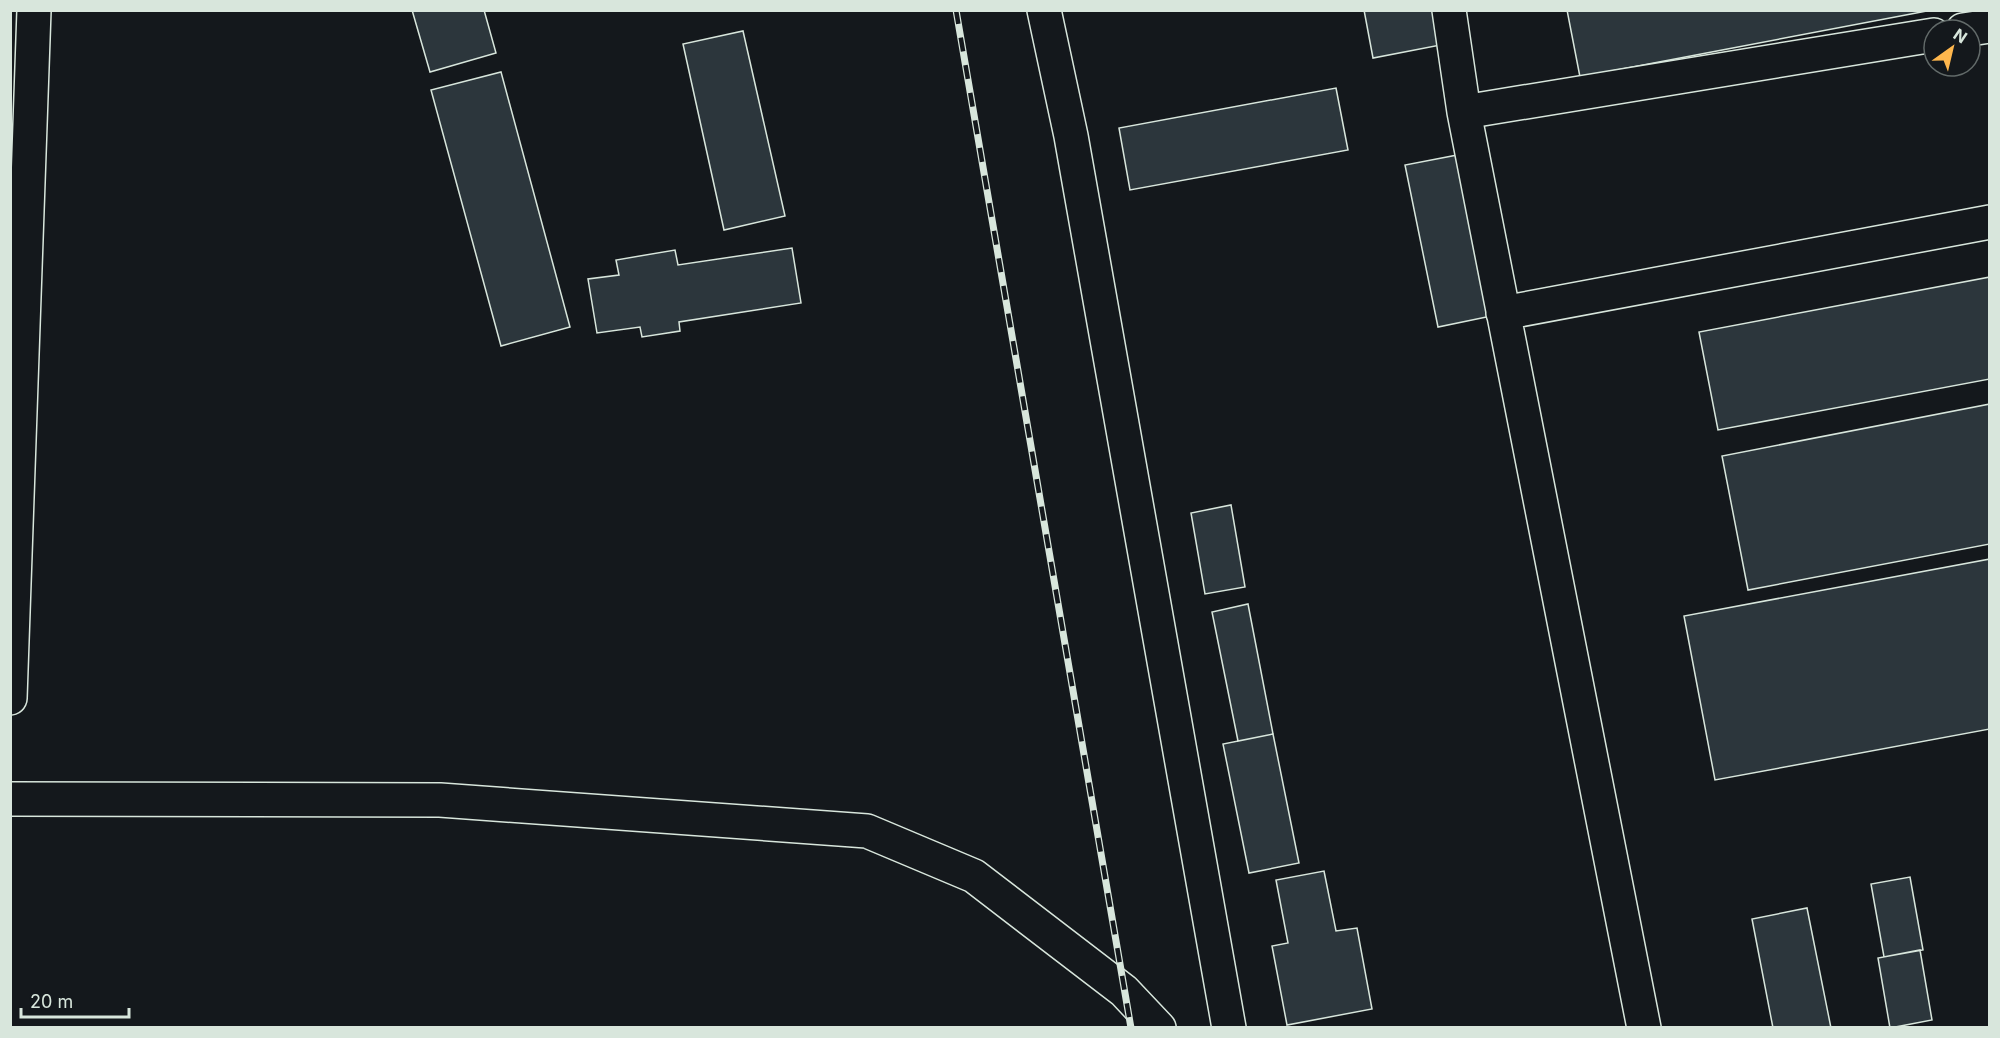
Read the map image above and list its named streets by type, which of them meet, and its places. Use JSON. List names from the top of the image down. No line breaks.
{"scale_bar":"20 m","north":"top right"}
